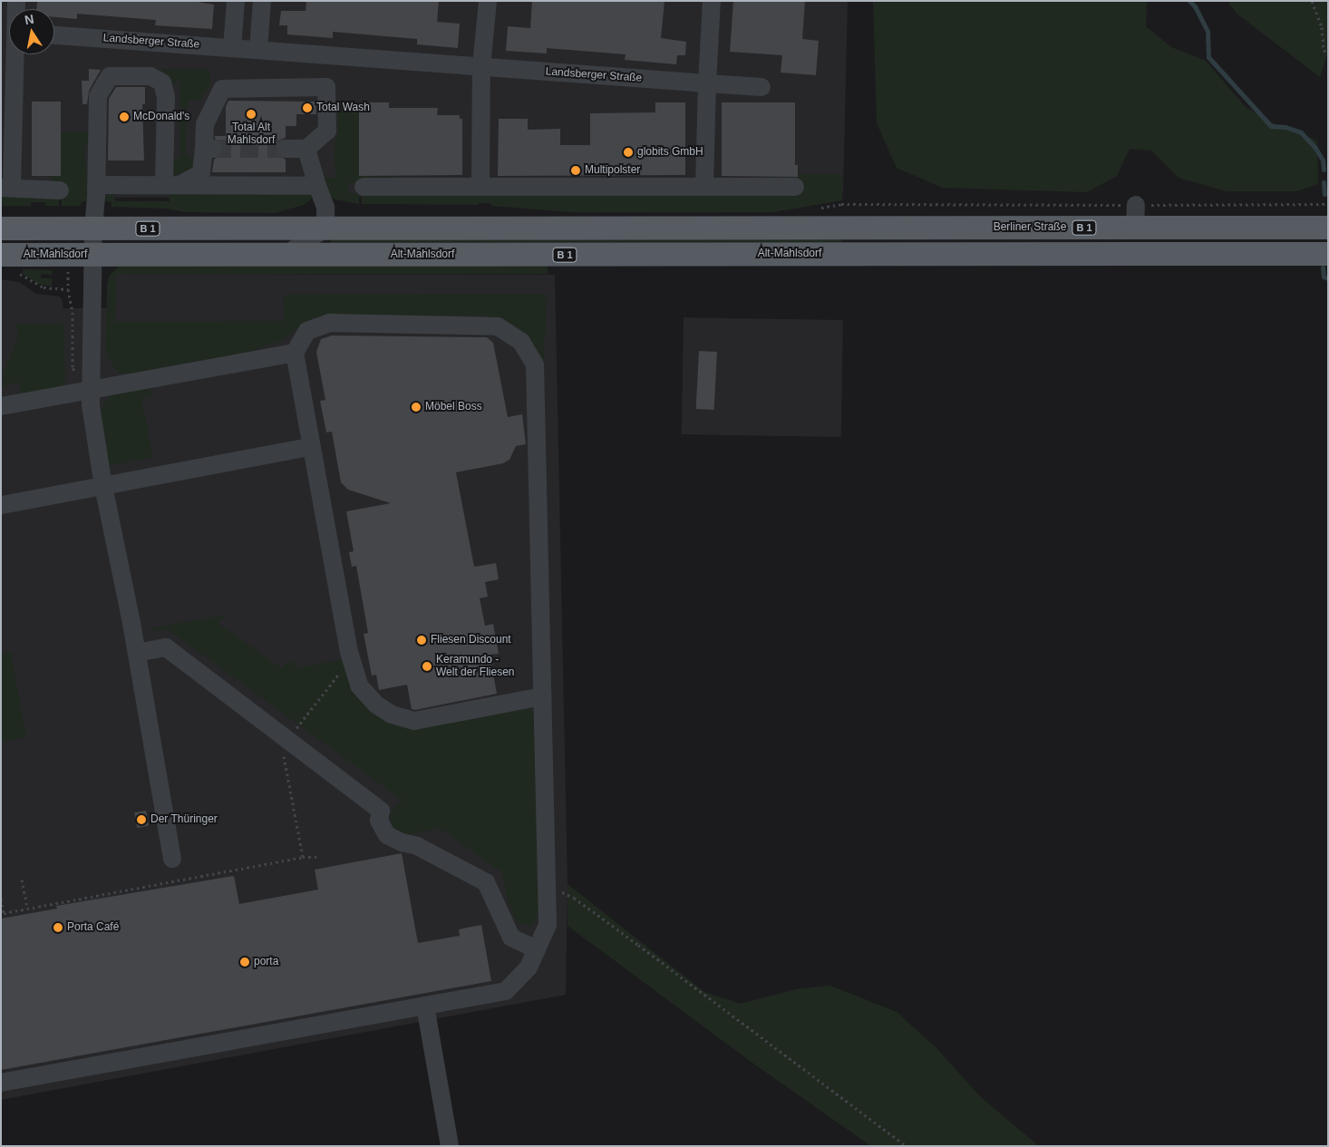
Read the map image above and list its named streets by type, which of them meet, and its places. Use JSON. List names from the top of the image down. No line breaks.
{"streets":{"main road":["Berliner Straße","B 1","Alt-Mahlsdorf"],"lane":["Landsberger Straße"]},"crossings":[["Berliner Straße","B 1"]],"places":["Total Wash","Total Alt Mahlsdorf","McDonald's","globits GmbH","Multipolster","Möbel Boss","Fliesen Discount","Keramundo - Welt der Fliesen","Der Thüringer","Porta Café","porta"],"north":"top"}
